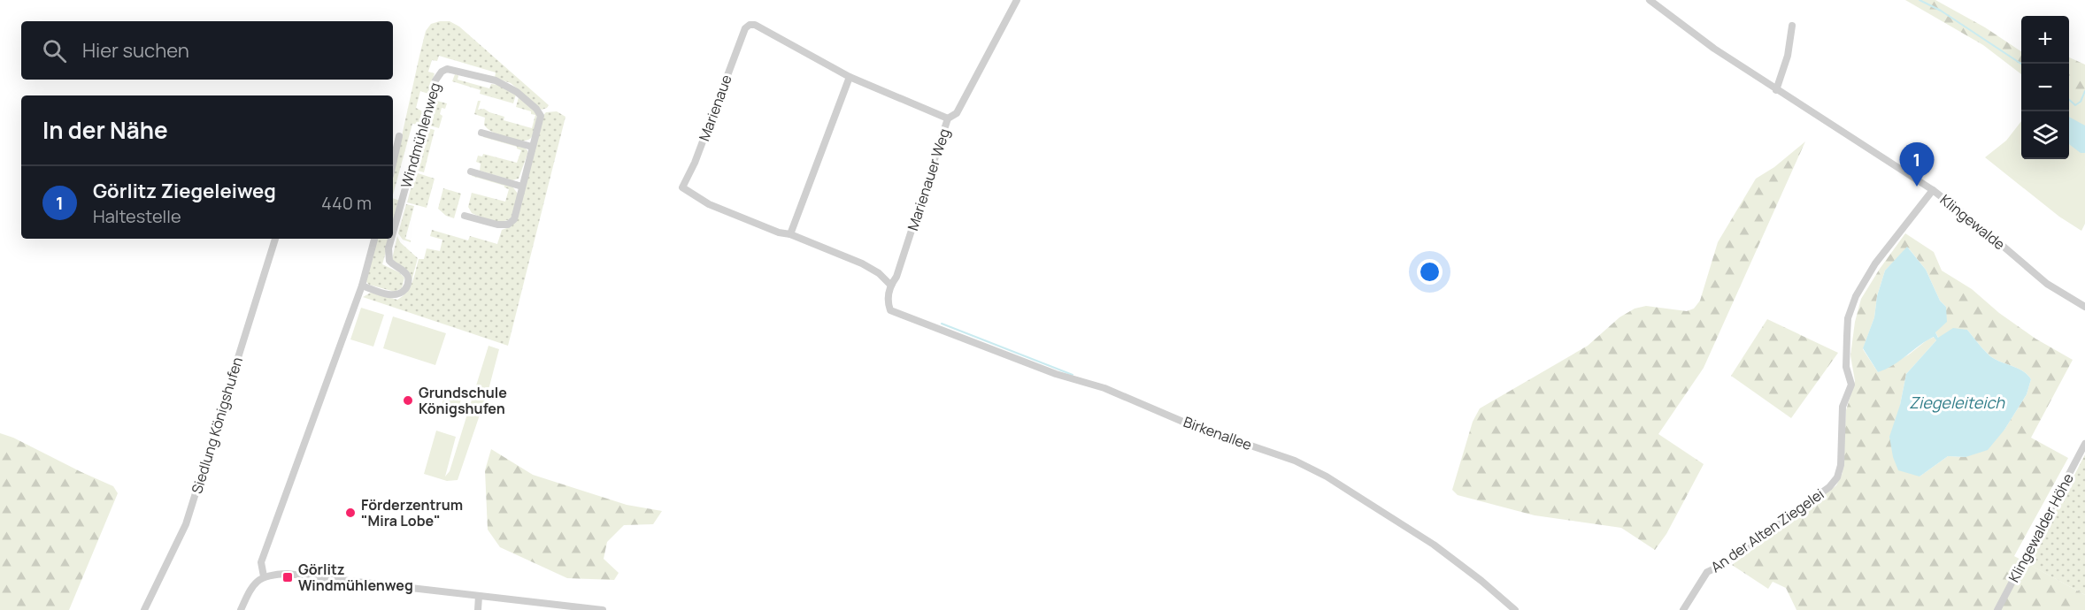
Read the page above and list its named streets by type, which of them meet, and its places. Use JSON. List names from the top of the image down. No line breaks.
{"streets":{"street":["Marienaue","Windmühlenweg","Marienauer Weg","Klingewalde","Siedlung Königshufen","Birkenallee","Klingewalder Höhe","An der Alten Ziegelei"]},"crossings":[["Marienaue","Marienauer Weg"],["Marienauer Weg","Birkenallee"],["Klingewalde","An der Alten Ziegelei"]],"water":["Ziegeleiteich"],"places":{"other":["Grundschule Königshufen","Förderzentrum \"Mira Lobe\""],"transit":["Görlitz Windmühlenweg"]},"page":{"map_buttons":["+","−"],"search":"Hier suchen","heading":"In der Nähe","pins":"1","list":[{"mark":"1","name":"Görlitz Ziegeleiweg","note":"Haltestelle","value":"440 m"}]}}
